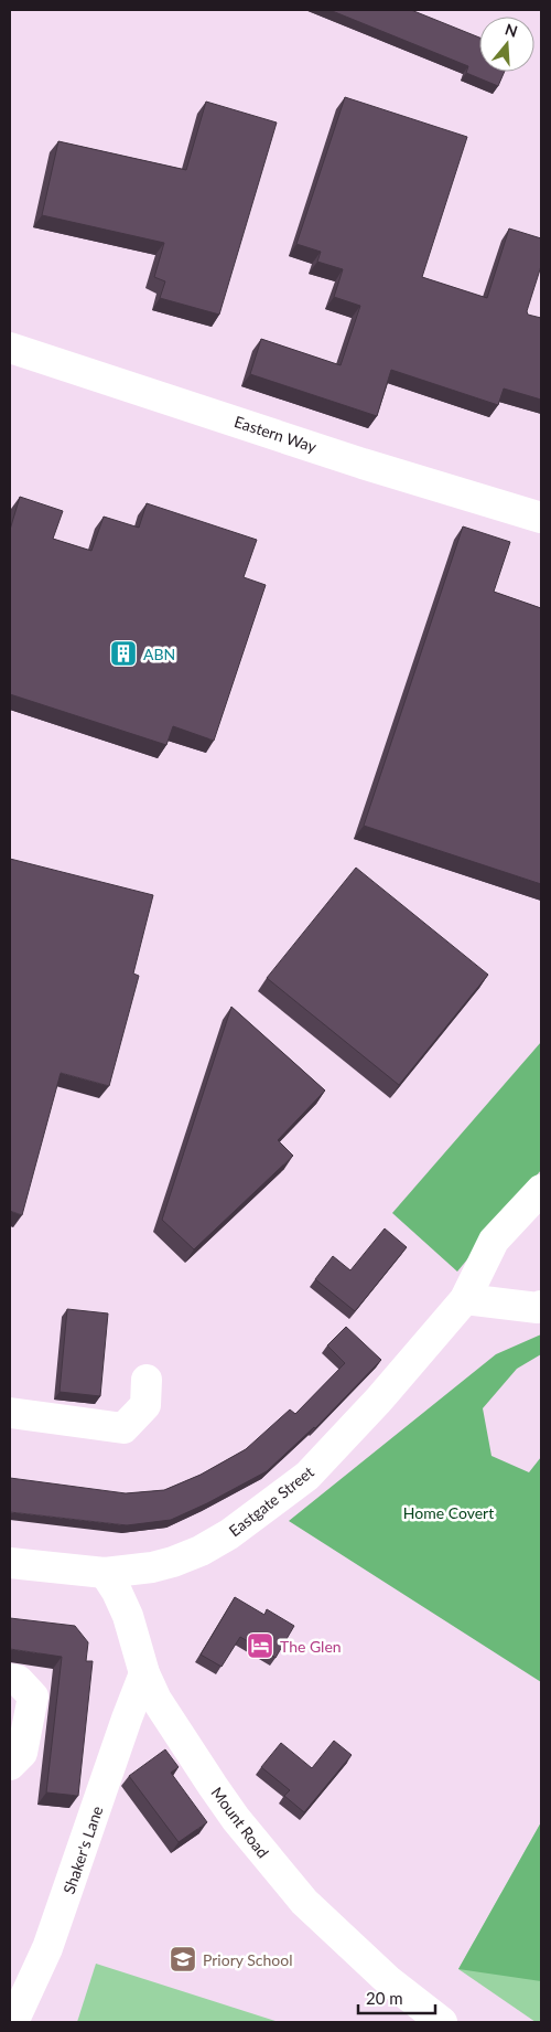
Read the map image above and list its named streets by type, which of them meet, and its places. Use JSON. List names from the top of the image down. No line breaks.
{"streets":{"street":["Eastern Way","Eastgate Street","Mount Road","Shaker's Lane"]},"crossings":[["Eastgate Street","Mount Road"],["Mount Road","Shaker's Lane"]],"parks":["Home Covert"],"places":{"building":["ABN"],"hotel":["The Glen"],"school or university":["Priory School"]},"scale_bar":"20 m","north":"top"}
